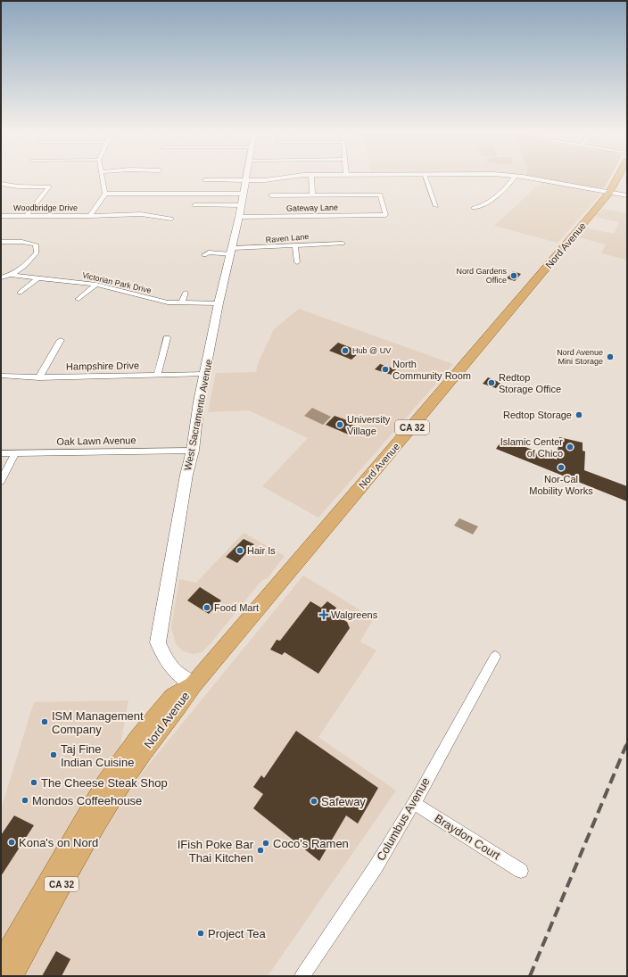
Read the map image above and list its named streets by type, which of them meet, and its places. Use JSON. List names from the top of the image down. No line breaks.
{"streets":{"main road":["Nord Avenue","CA 32"],"street":["Woodbridge Drive","Gateway Lane","Raven Lane","Victorian Park Drive","Hampshire Drive","West Sacramento Avenue","Oak Lawn Avenue","Columbus Avenue","Braydon Court"]},"crossings":[["Gateway Lane","West Sacramento Avenue"],["Raven Lane","West Sacramento Avenue"],["Nord Avenue","West Sacramento Avenue"],["Victorian Park Drive","West Sacramento Avenue"],["Hampshire Drive","West Sacramento Avenue"],["West Sacramento Avenue","Oak Lawn Avenue"],["Columbus Avenue","Braydon Court"]],"places":{"other":["Nord Gardens Office","Hub @ UV","Nord Avenue Mini Storage","North Community Room","Redtop Storage Office","Redtop Storage","University Village","Islamic Center of Chico","Nor-Cal Mobility Works","Hair Is","Food Mart","ISM Management Company","Taj Fine Indian Cuisine","The Cheese Steak Shop","Mondos Coffeehouse","Safeway","Kona's on Nord","Coco's Ramen","IFish Poke Bar Thai Kitchen","Project Tea"],"health":["Walgreens"]}}
